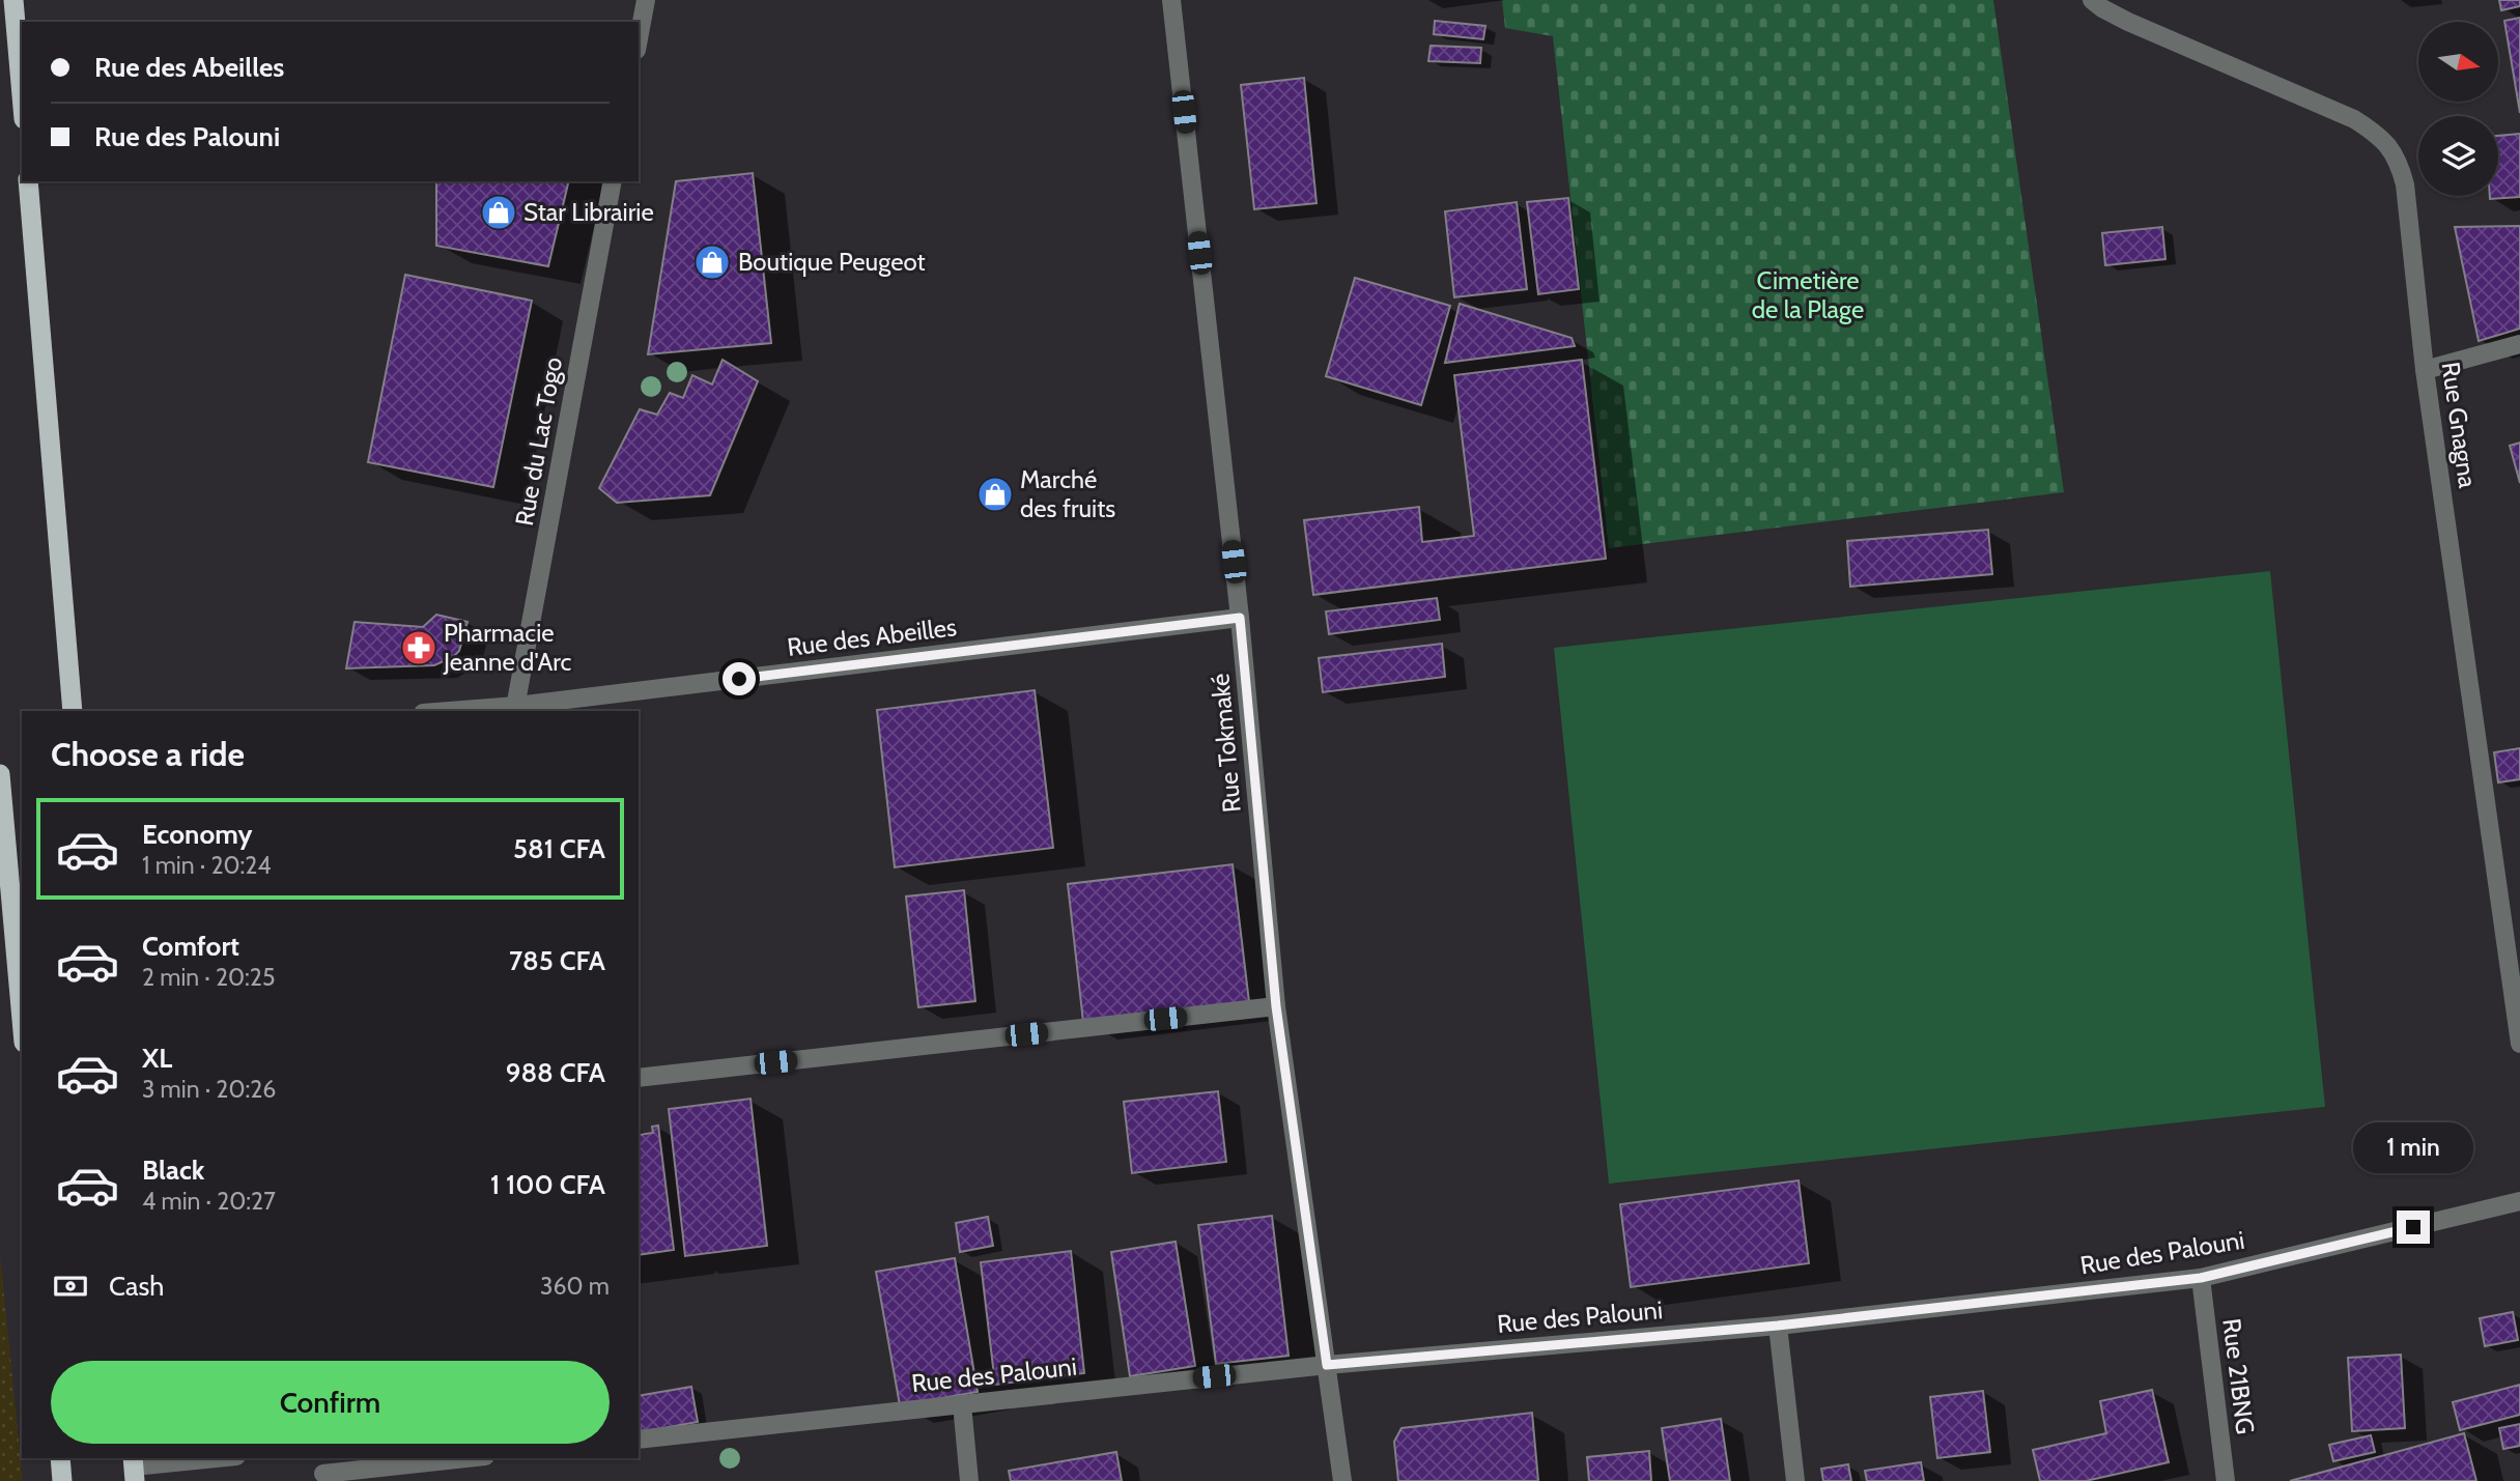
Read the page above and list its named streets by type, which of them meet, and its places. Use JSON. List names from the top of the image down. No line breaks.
{"streets":{"street":["Rue Gnagna","Rue du Lac Togo","Rue des Abeilles","Rue Tokmaké","Rue des Palouni","Rue 21BNG"]},"crossings":[["Rue du Lac Togo","Rue des Abeilles"],["Rue des Abeilles","Rue Tokmaké"],["Rue Tokmaké","Rue des Palouni"],["Rue des Palouni","Rue 21BNG"]],"parks":["Cimetière de la Plage"],"places":{"shop":["Star Librairie","Boutique Peugeot","Marché des fruits"],"pharmacy":["Pharmacie Jeanne d'Arc"]},"north":"right","page":{"banner":["Rue des Abeilles","Rue des Palouni"],"heading":"Choose a ride","list":[{"name":"Economy","note":"1 min · 20:24","value":"581 CFA"},{"name":"Comfort","note":"2 min · 20:25","value":"785 CFA"},{"name":"XL","note":"3 min · 20:26","value":"988 CFA"},{"name":"Black","note":"4 min · 20:27","value":"1 100 CFA"}],"bubble":"1 min","pay":["Cash","360 m"],"buttons":"Confirm"}}
